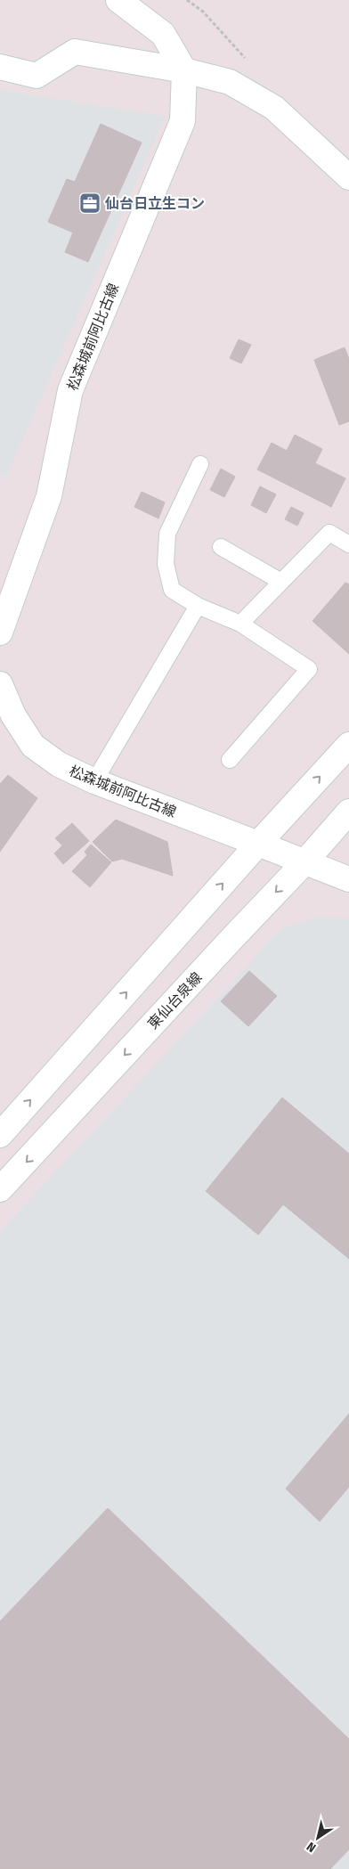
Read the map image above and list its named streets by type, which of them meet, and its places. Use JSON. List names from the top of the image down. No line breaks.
{"streets":{"street":["松森城前阿比古線","東仙台泉線"]},"crossings":[["松森城前阿比古線","東仙台泉線"]],"places":{"office":["仙台日立生コン"]},"north":"bottom left"}
